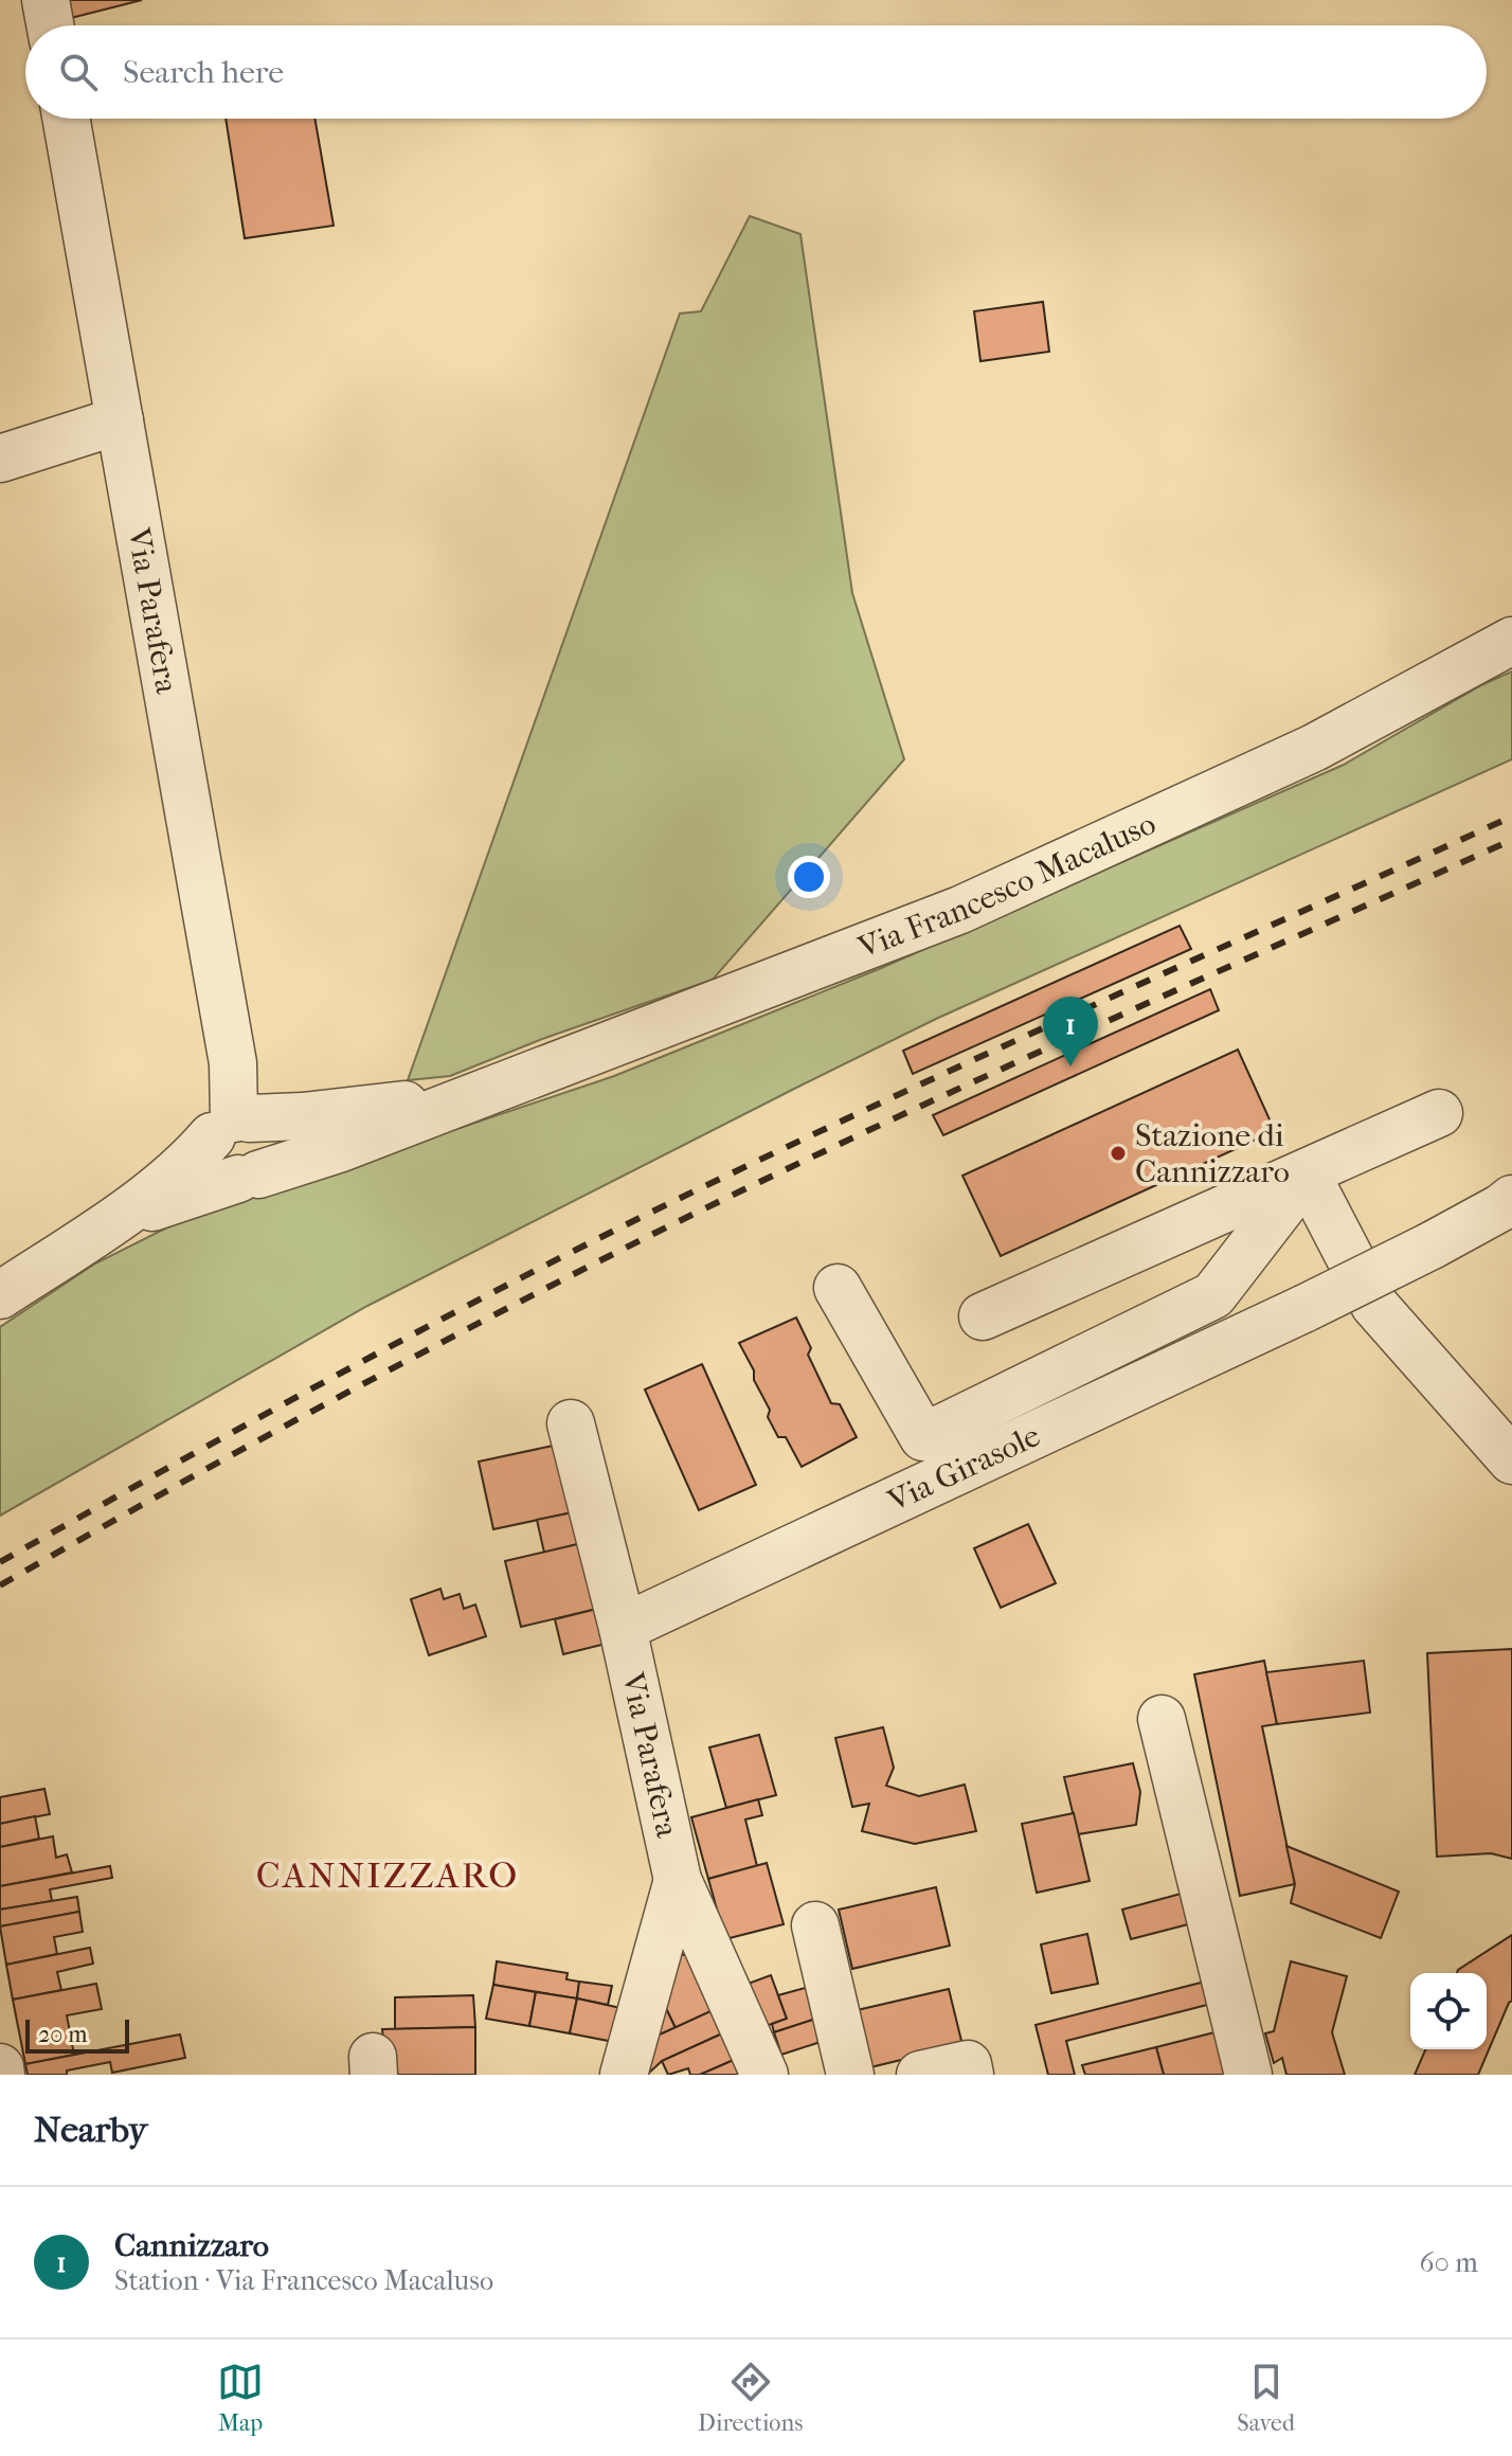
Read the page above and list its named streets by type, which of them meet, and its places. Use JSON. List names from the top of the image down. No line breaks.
{"streets":{"street":["Via Parafera","Via Francesco Macaluso","Via Girasole"]},"crossings":[["Via Parafera","Via Girasole"]],"districts":["CANNIZZARO"],"places":["Stazione di Cannizzaro"],"scale_bar":"20 m","page":{"search":"Search here","pins":"1","scale":"20 m","heading":"Nearby","list":[{"mark":"1","name":"Cannizzaro","note":"Station · Via Francesco Macaluso","value":"60 m"}],"nav":["Map","Directions","Saved"]}}
